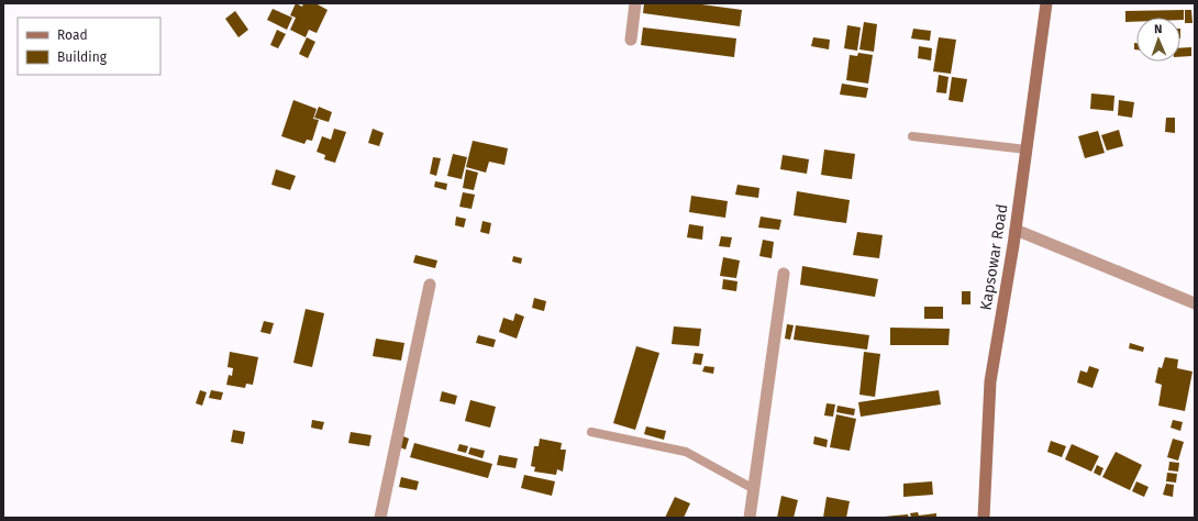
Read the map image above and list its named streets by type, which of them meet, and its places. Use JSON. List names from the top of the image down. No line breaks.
{"streets":{"main road":["Kapsowar Road"]},"legend":["Road","Building"],"north":"top"}
